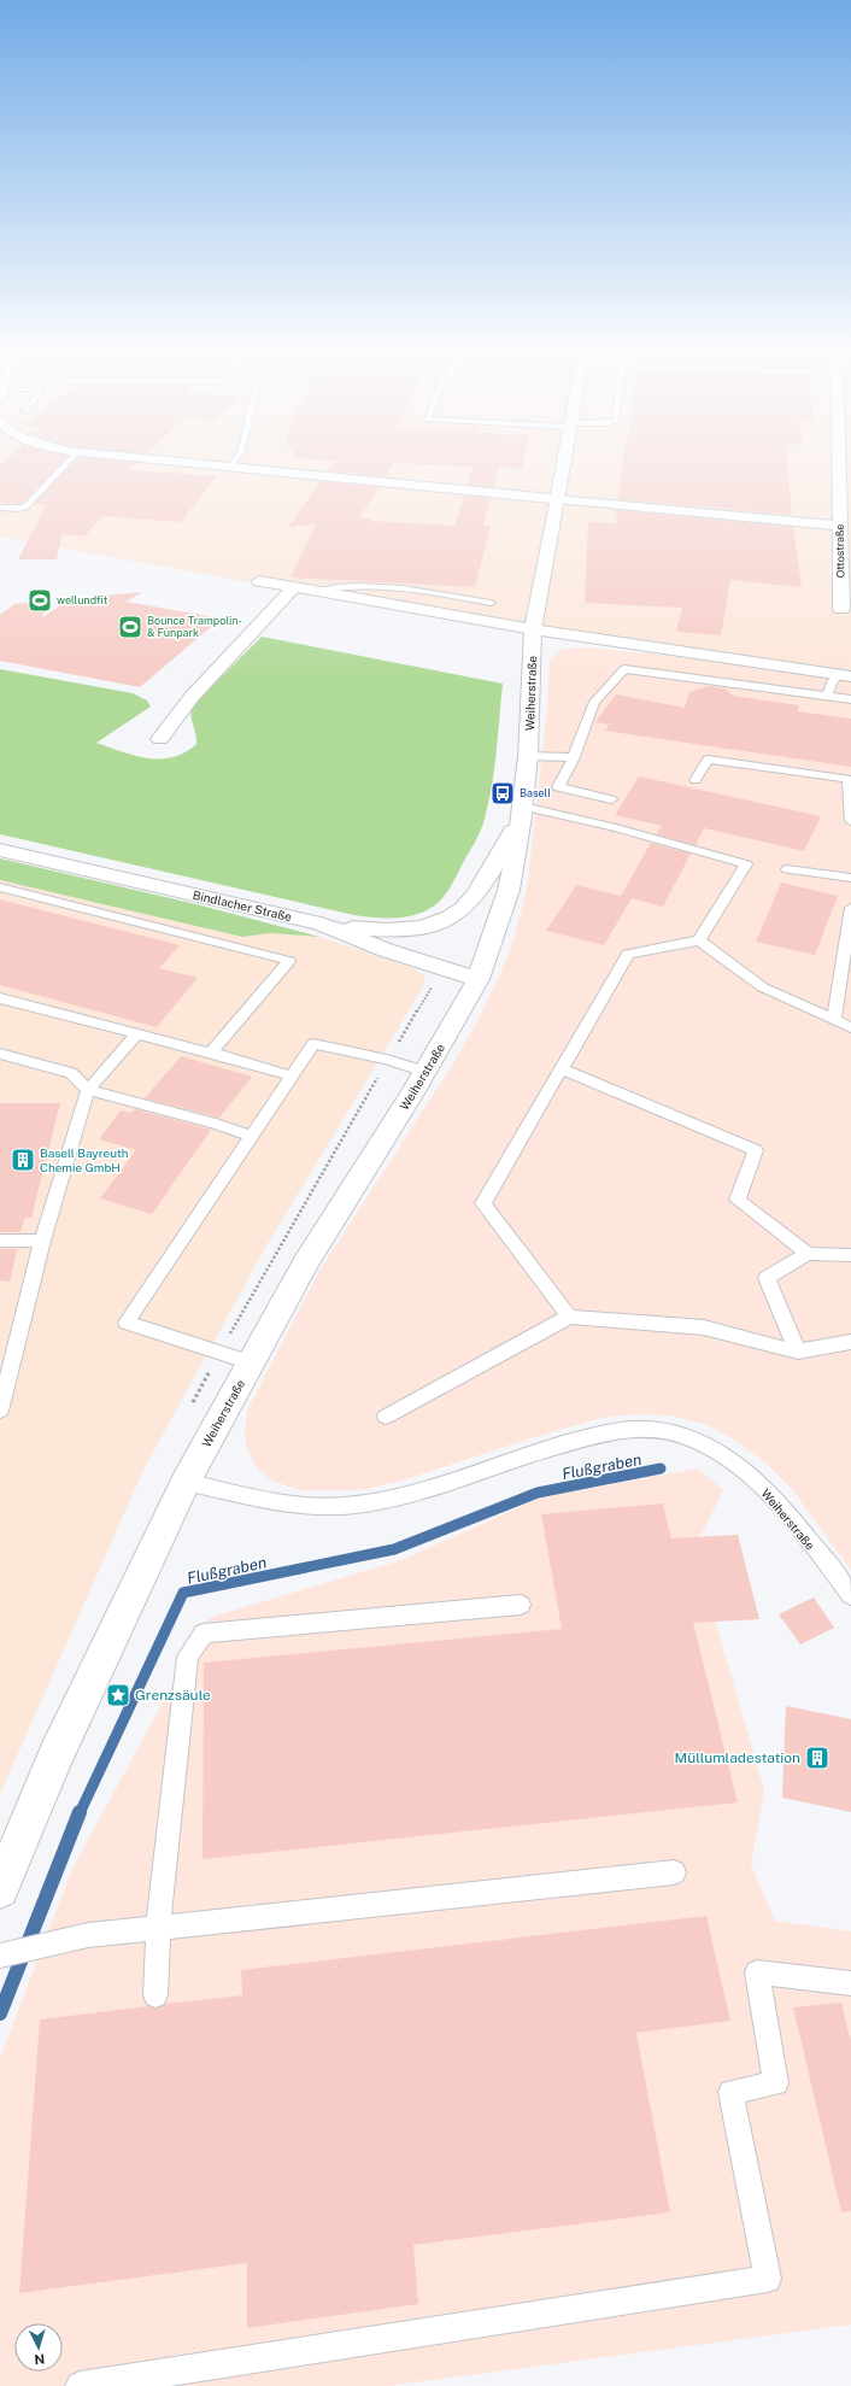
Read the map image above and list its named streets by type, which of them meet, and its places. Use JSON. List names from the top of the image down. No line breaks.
{"streets":{"street":["Ottostraße","Weiherstraße","Bindlacher Straße"]},"crossings":[["Weiherstraße","Bindlacher Straße"]],"water":["Flußgraben"],"places":{"sports":["wellundfit","Bounce Trampolin- & Funpark"],"bus stop":["Basell"],"building":["Basell Bayreuth Chemie GmbH","Müllumladestation"],"place":["Grenzsäule"]},"north":"bottom"}
